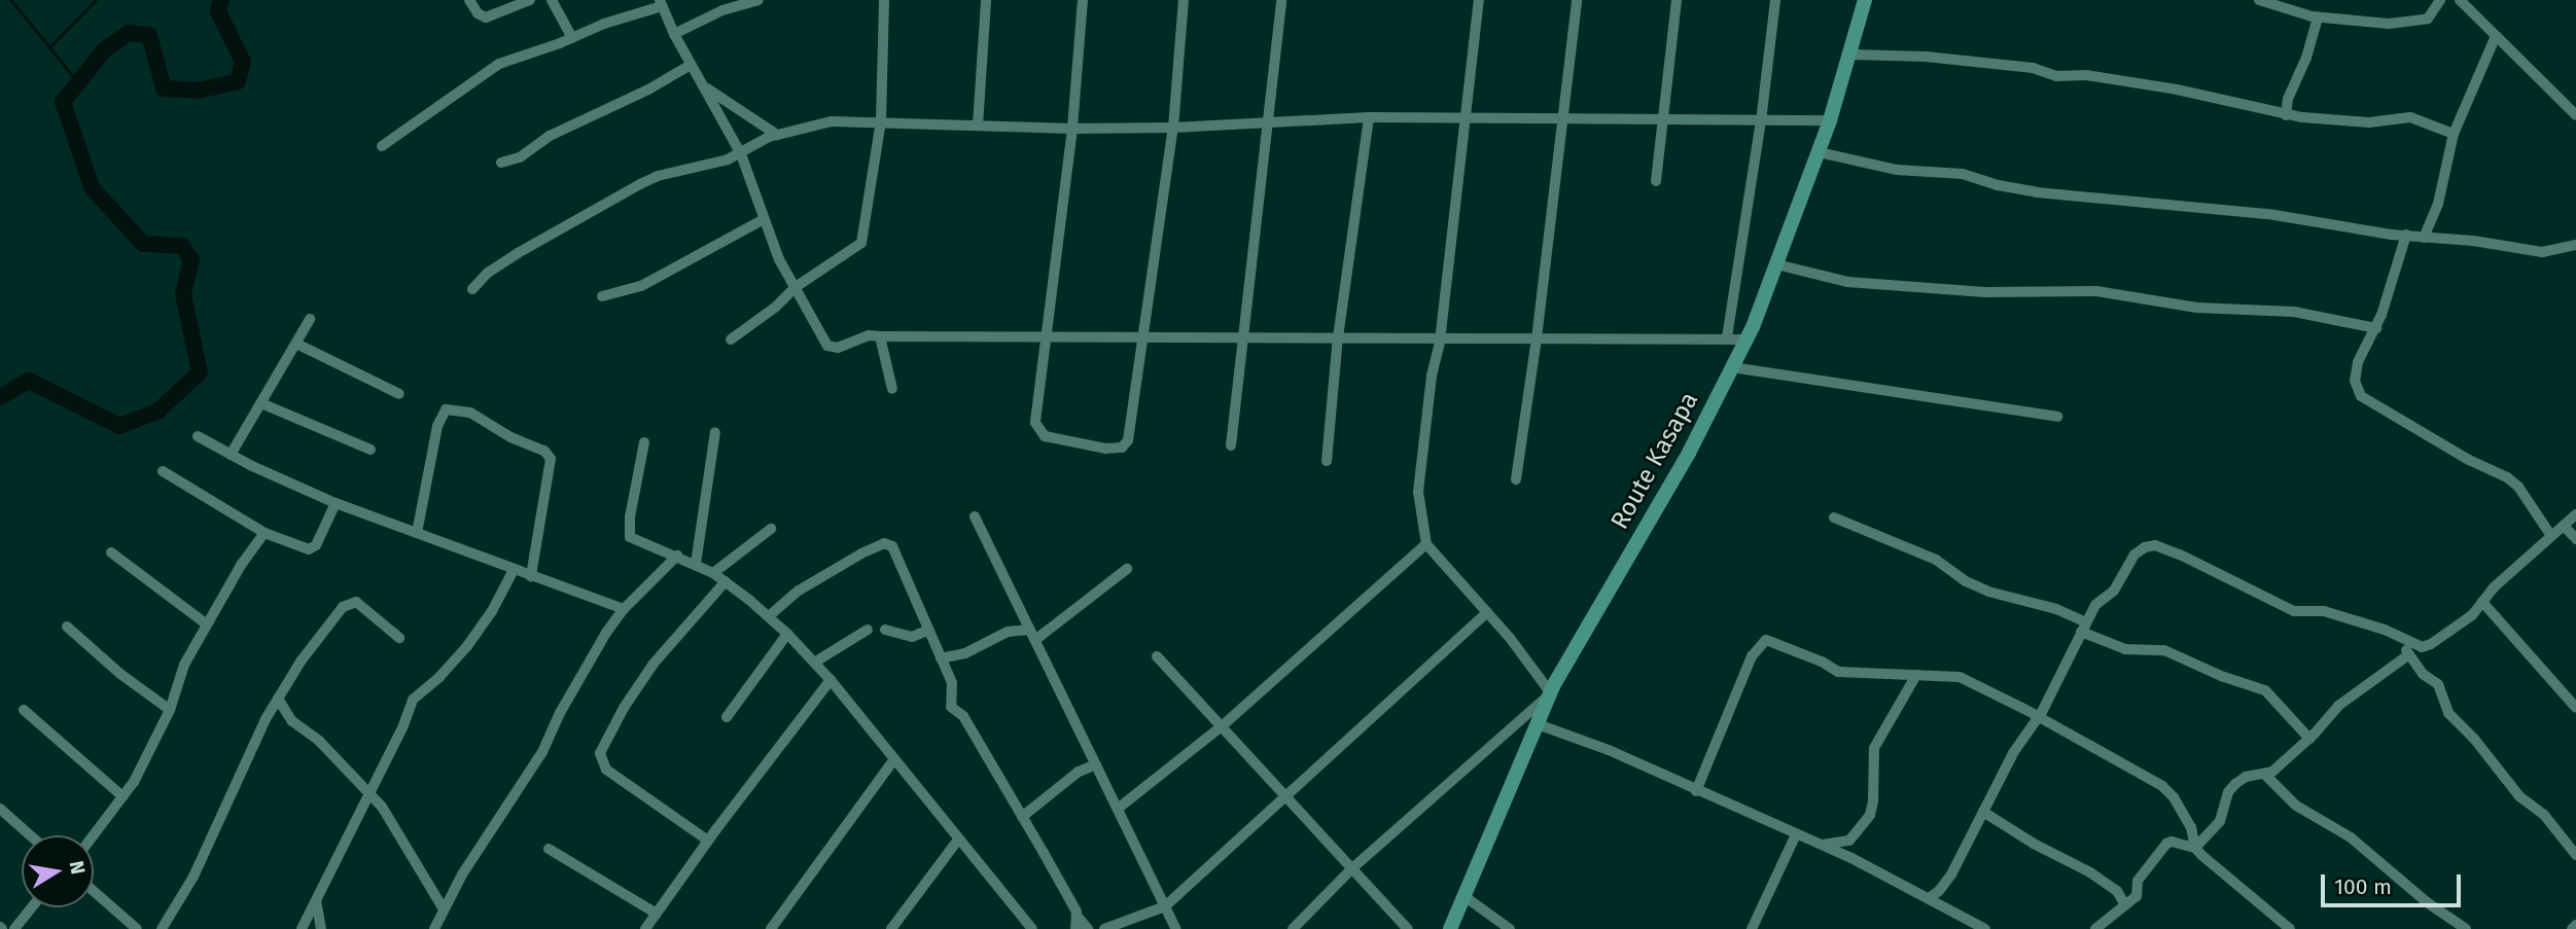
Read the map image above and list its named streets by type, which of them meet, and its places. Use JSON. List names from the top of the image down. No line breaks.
{"streets":{"main road":["Route Kasapa"]},"scale_bar":"100 m","north":"right"}
